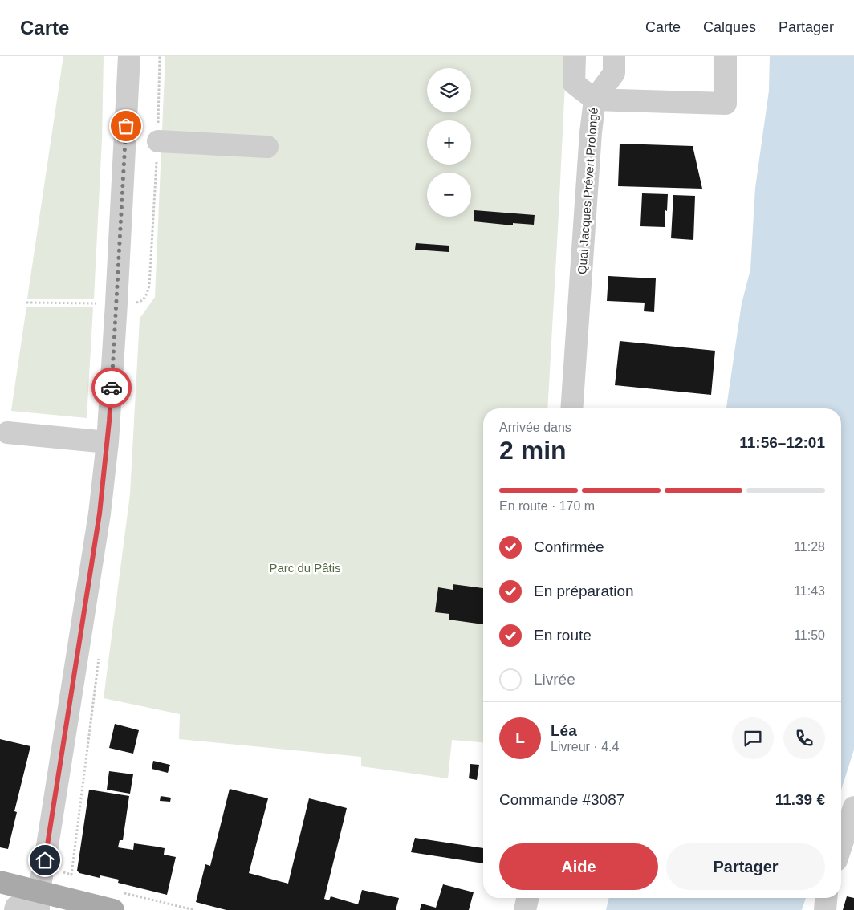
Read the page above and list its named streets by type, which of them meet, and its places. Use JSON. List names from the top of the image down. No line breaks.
{"streets":{"street":["Quai Jacques Prévert Prolongé"]},"parks":["Parc du Pâtis"],"page":{"header":"Carte","nav":["Carte","Calques","Partager"],"map_buttons":["+","−"],"heading":["2 min","Arrivée dans","11:56–12:01"],"panel":["Léa","Livreur · 4.4","Commande #3087","11.39 €"],"bar":"En route · 170 m","list":[["Confirmée","11:28"],["En préparation","11:43"],["En route","11:50"],"Livrée"],"round":"L","buttons":["Aide","Partager"]}}
